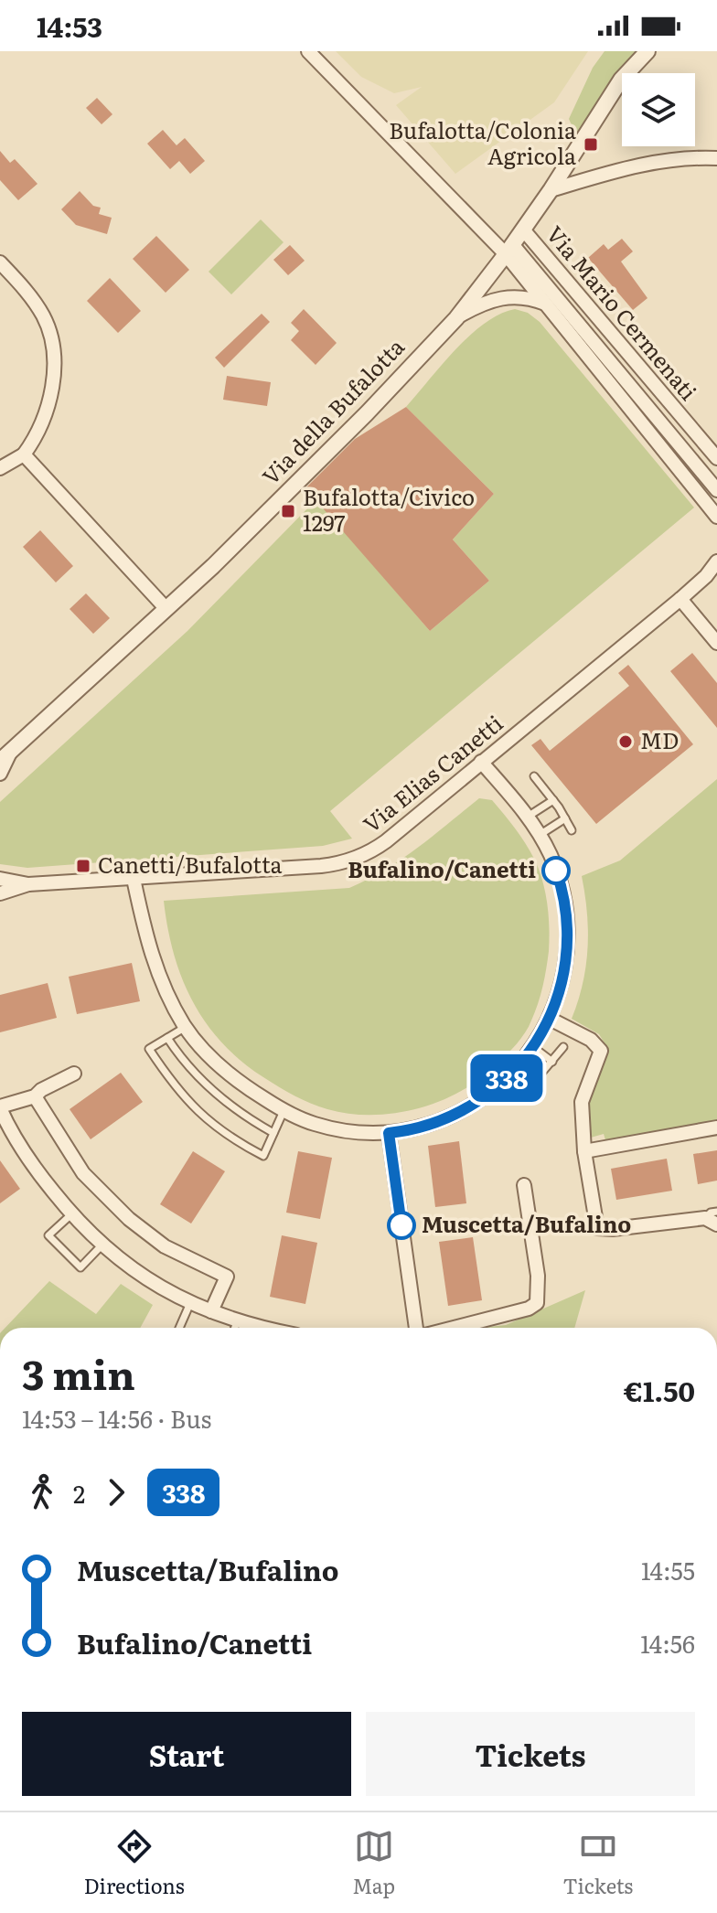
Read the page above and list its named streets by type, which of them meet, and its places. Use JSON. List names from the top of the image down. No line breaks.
{"streets":{"street":["Via Mario Cermenati","Via della Bufalotta","Via Elias Canetti"]},"crossings":[["Via Mario Cermenati","Via della Bufalotta"]],"places":{"transit":["Bufalotta/Colonia Agricola","Bufalotta/Civico 1297","Canetti/Bufalotta"],"other":["MD","Bufalino/Canetti","Muscetta/Bufalino"]},"lines":["bus line 338"],"page":{"status":"14:53","on_map":"338","heading":["3 min","14:53 – 14:56 · Bus","€1.50"],"legs":["2","338"],"list":[{"name":"Muscetta/Bufalino","value":"14:55"},{"name":"Bufalino/Canetti","value":"14:56"}],"buttons":["Start","Tickets"],"tabs":["Directions","Map","Tickets"]}}
